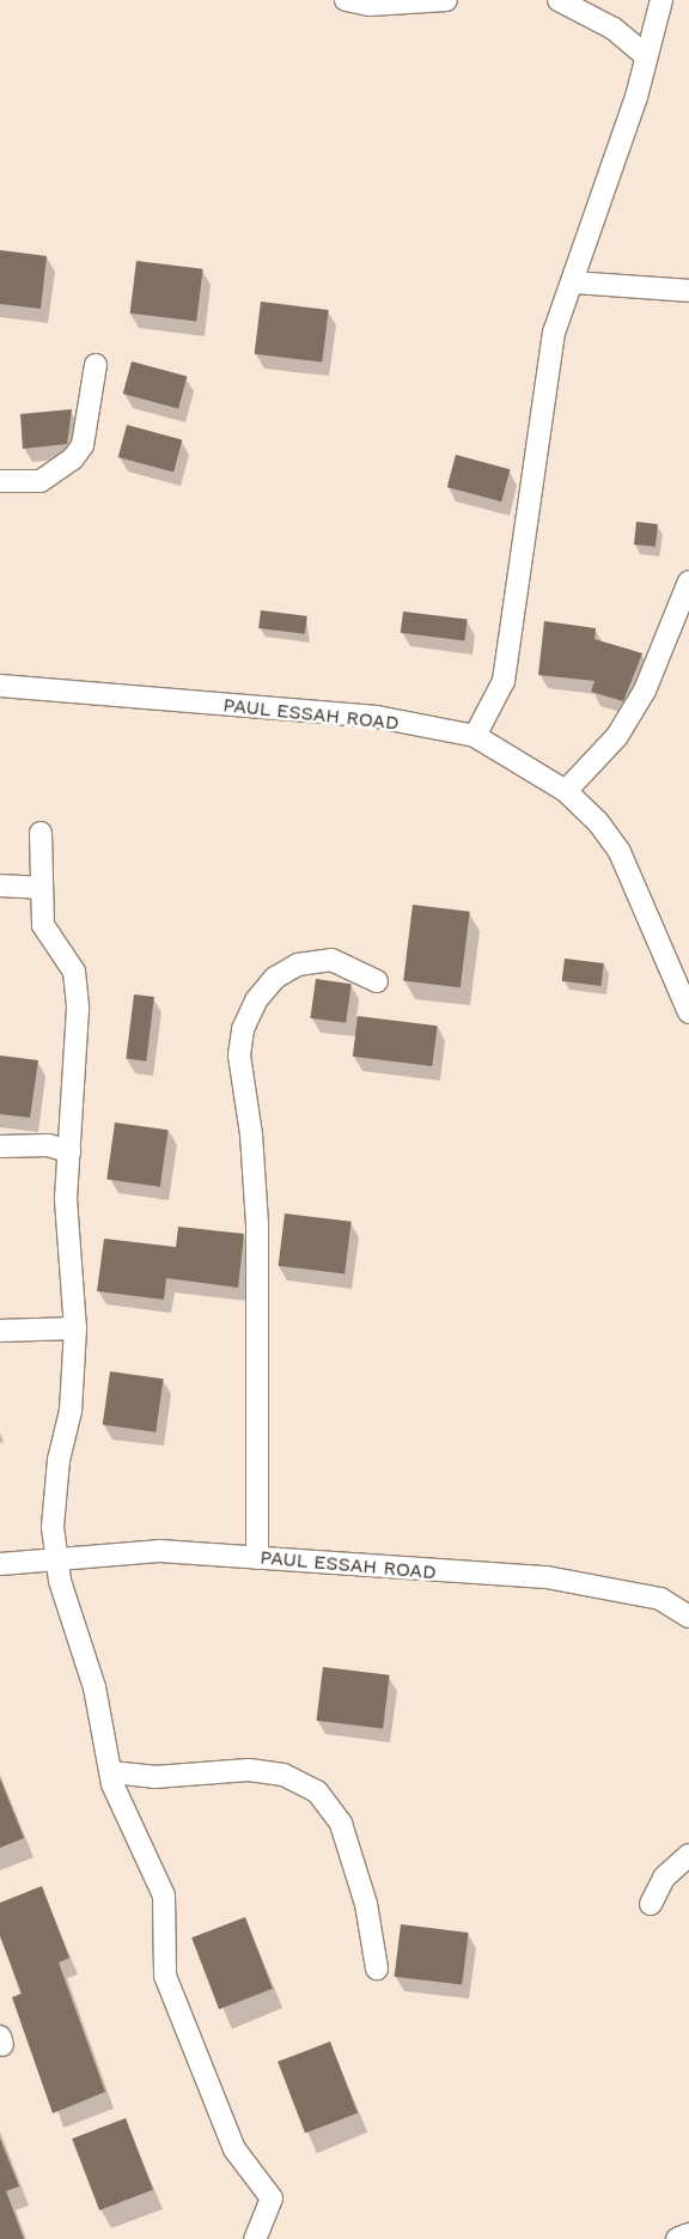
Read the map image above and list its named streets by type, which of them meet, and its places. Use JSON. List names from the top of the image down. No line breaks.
{"streets":{"street":["PAUL ESSAH ROAD"]}}
